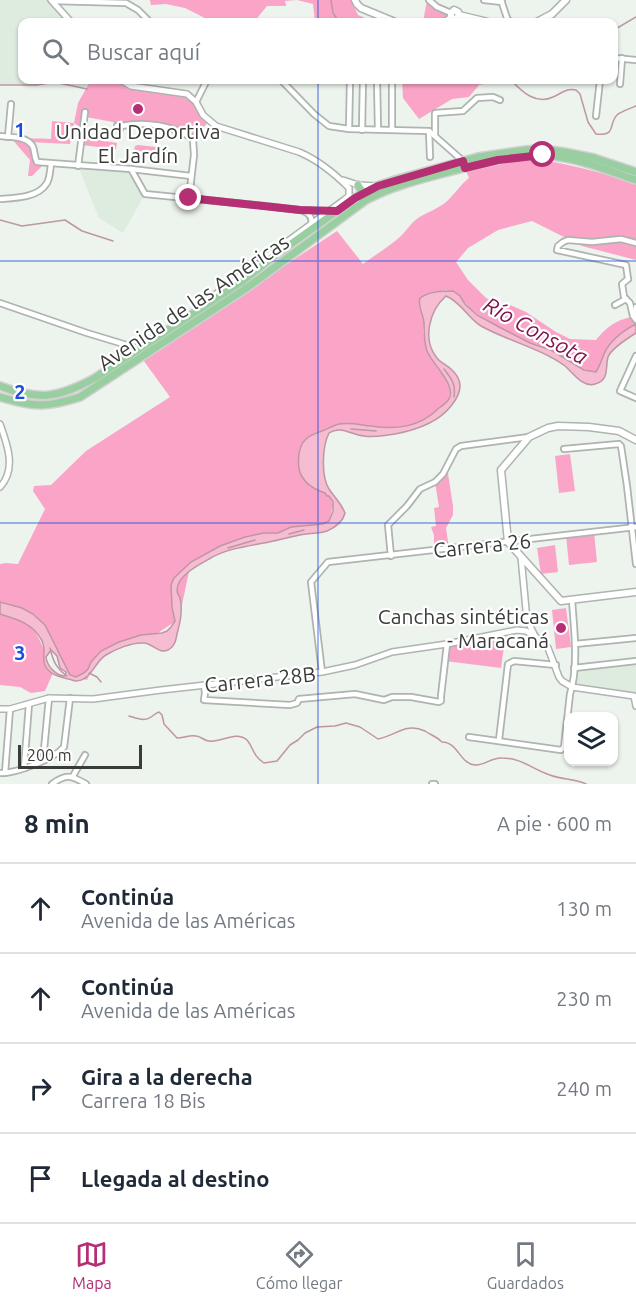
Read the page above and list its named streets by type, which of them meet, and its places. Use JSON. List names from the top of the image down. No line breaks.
{"streets":{"main road":["Avenida de las Américas"],"street":["Carrera 26","Carrera 28B"]},"crossings":[["Carrera 26","Carrera 28B"]],"water":["Río Consota"],"places":["Unidad Deportiva El Jardín","Canchas sintéticas - Maracaná"],"scale_bar":"200 m","page":{"search":"Buscar aquí","scale":"200 m","heading":["8 min","A pie · 600 m"],"list":[["Continúa","Avenida de las Américas","130 m"],["Continúa","Avenida de las Américas","230 m"],["Gira a la derecha","Carrera 18 Bis","240 m"],"Llegada al destino"],"nav":["Mapa","Cómo llegar","Guardados"]},"grid":{"rows":["1","2","3"]}}
